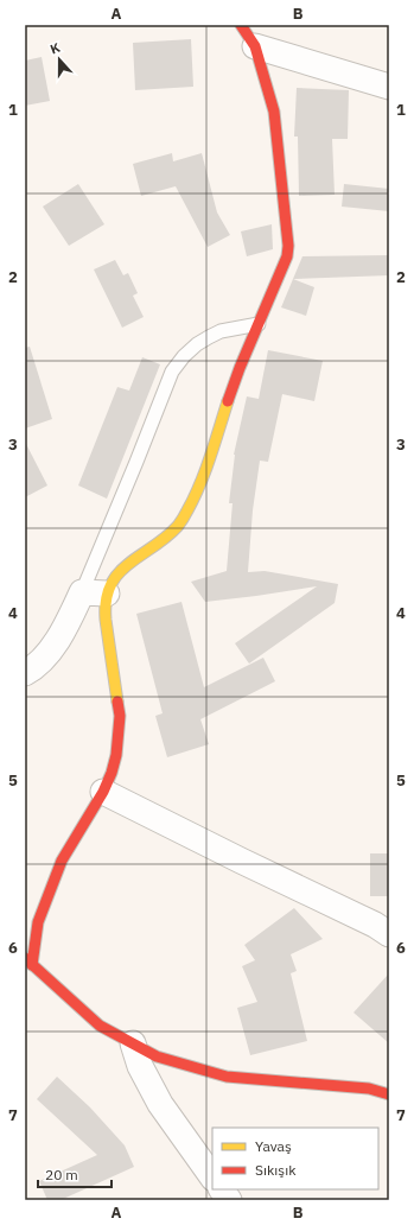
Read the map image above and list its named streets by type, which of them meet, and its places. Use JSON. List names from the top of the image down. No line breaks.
{"legend":["Yavaş","Sıkışık"],"scale_bar":"20 m","north":"top","grid":{"columns":["A","B"],"rows":["1","2","3","4","5","6","7"]}}
